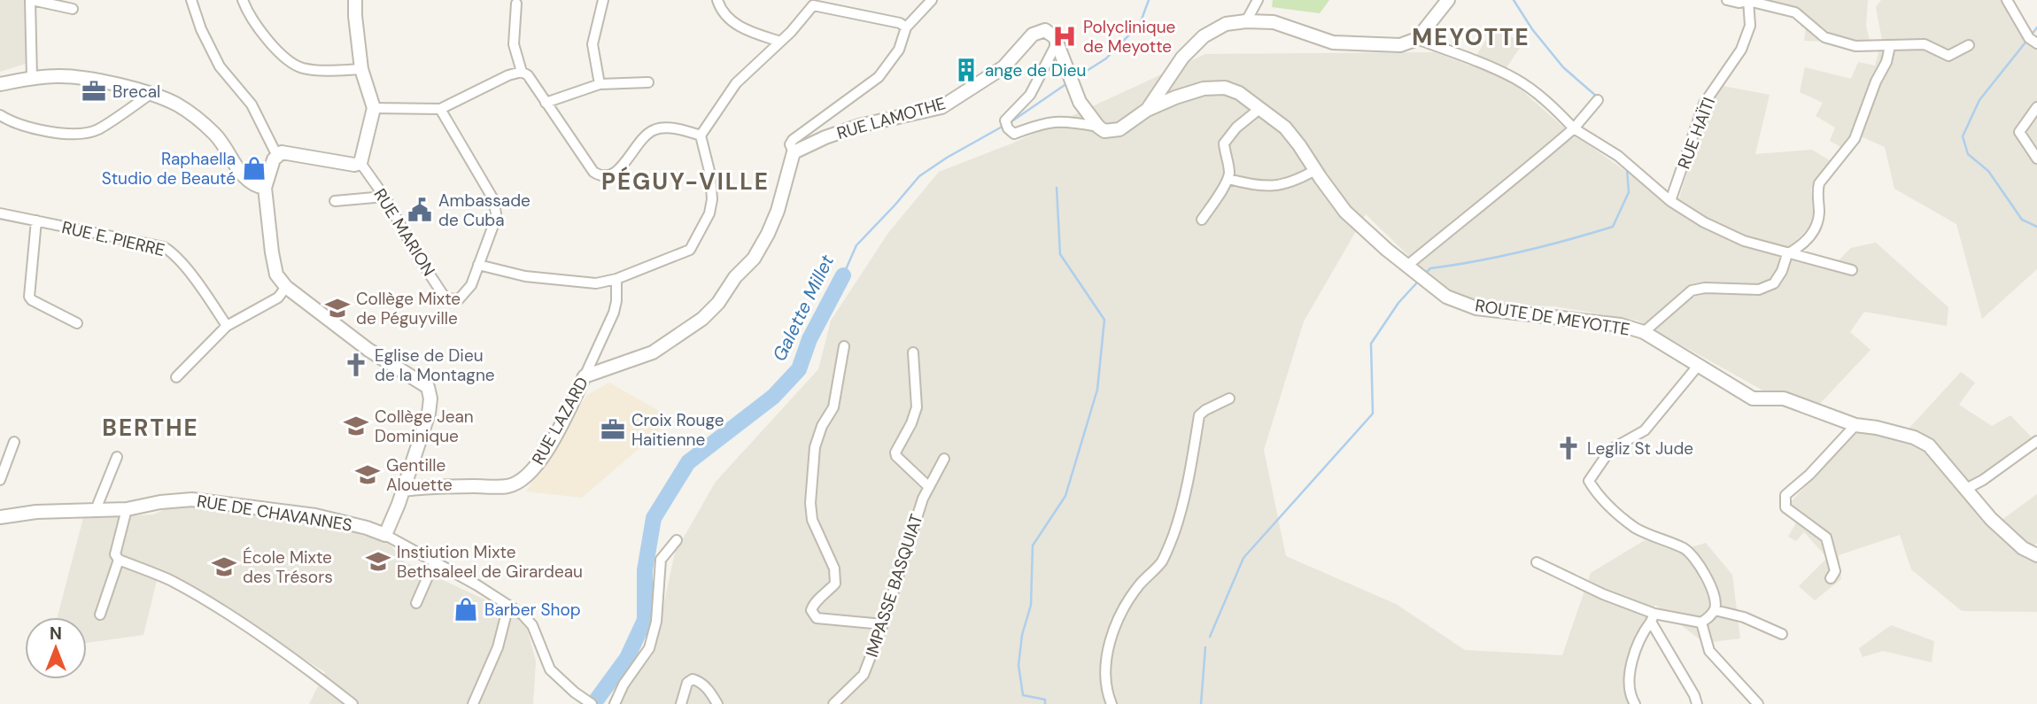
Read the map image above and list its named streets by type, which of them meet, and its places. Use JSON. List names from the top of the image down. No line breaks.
{"streets":{"street":["RUE LAMOTHE","RUE HAÏTI","RUE MARION","RUE E. PIERRE","ROUTE DE MEYOTTE","RUE LAZARD","RUE DE CHAVANNES","IMPASSE BASQUIAT"]},"crossings":[["RUE LAMOTHE","RUE LAZARD"]],"districts":["MEYOTTE","PÉGUY-VILLE","BERTHE"],"water":["Galette Millet"],"places":{"hospital":["Polyclinique de Meyotte"],"building":["ange de Dieu"],"office":["Brecal","Croix Rouge Haitienne"],"shop":["Raphaella Studio de Beauté","Barber Shop"],"public building":["Ambassade de Cuba"],"school or university":["Collège Mixte de Péguyville","Collège Jean Dominique","Gentille Alouette","Instiution Mixte Bethsaleel de Girardeau","École Mixte des Trésors"],"church":["Eglise de Dieu de la Montagne","Legliz St Jude"]},"north":"top"}
